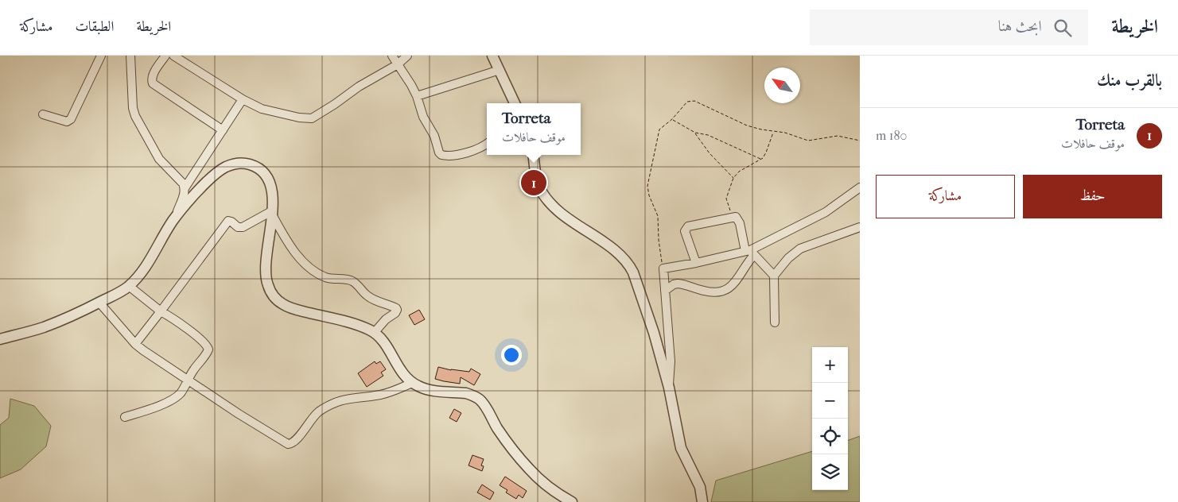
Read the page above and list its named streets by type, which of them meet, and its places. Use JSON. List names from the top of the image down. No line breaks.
{"north":"top left","page":{"header":"الخريطة","search":"ابحث هنا","nav":["الخريطة","الطبقات","مشاركة"],"heading":"بالقرب منك","popup":["Torreta","موقف حافلات"],"list":[{"mark":"1","name":"Torreta","note":"موقف حافلات","value":"180 m"}],"buttons":["حفظ","مشاركة"],"pins":"1","map_buttons":["+","−"]}}
